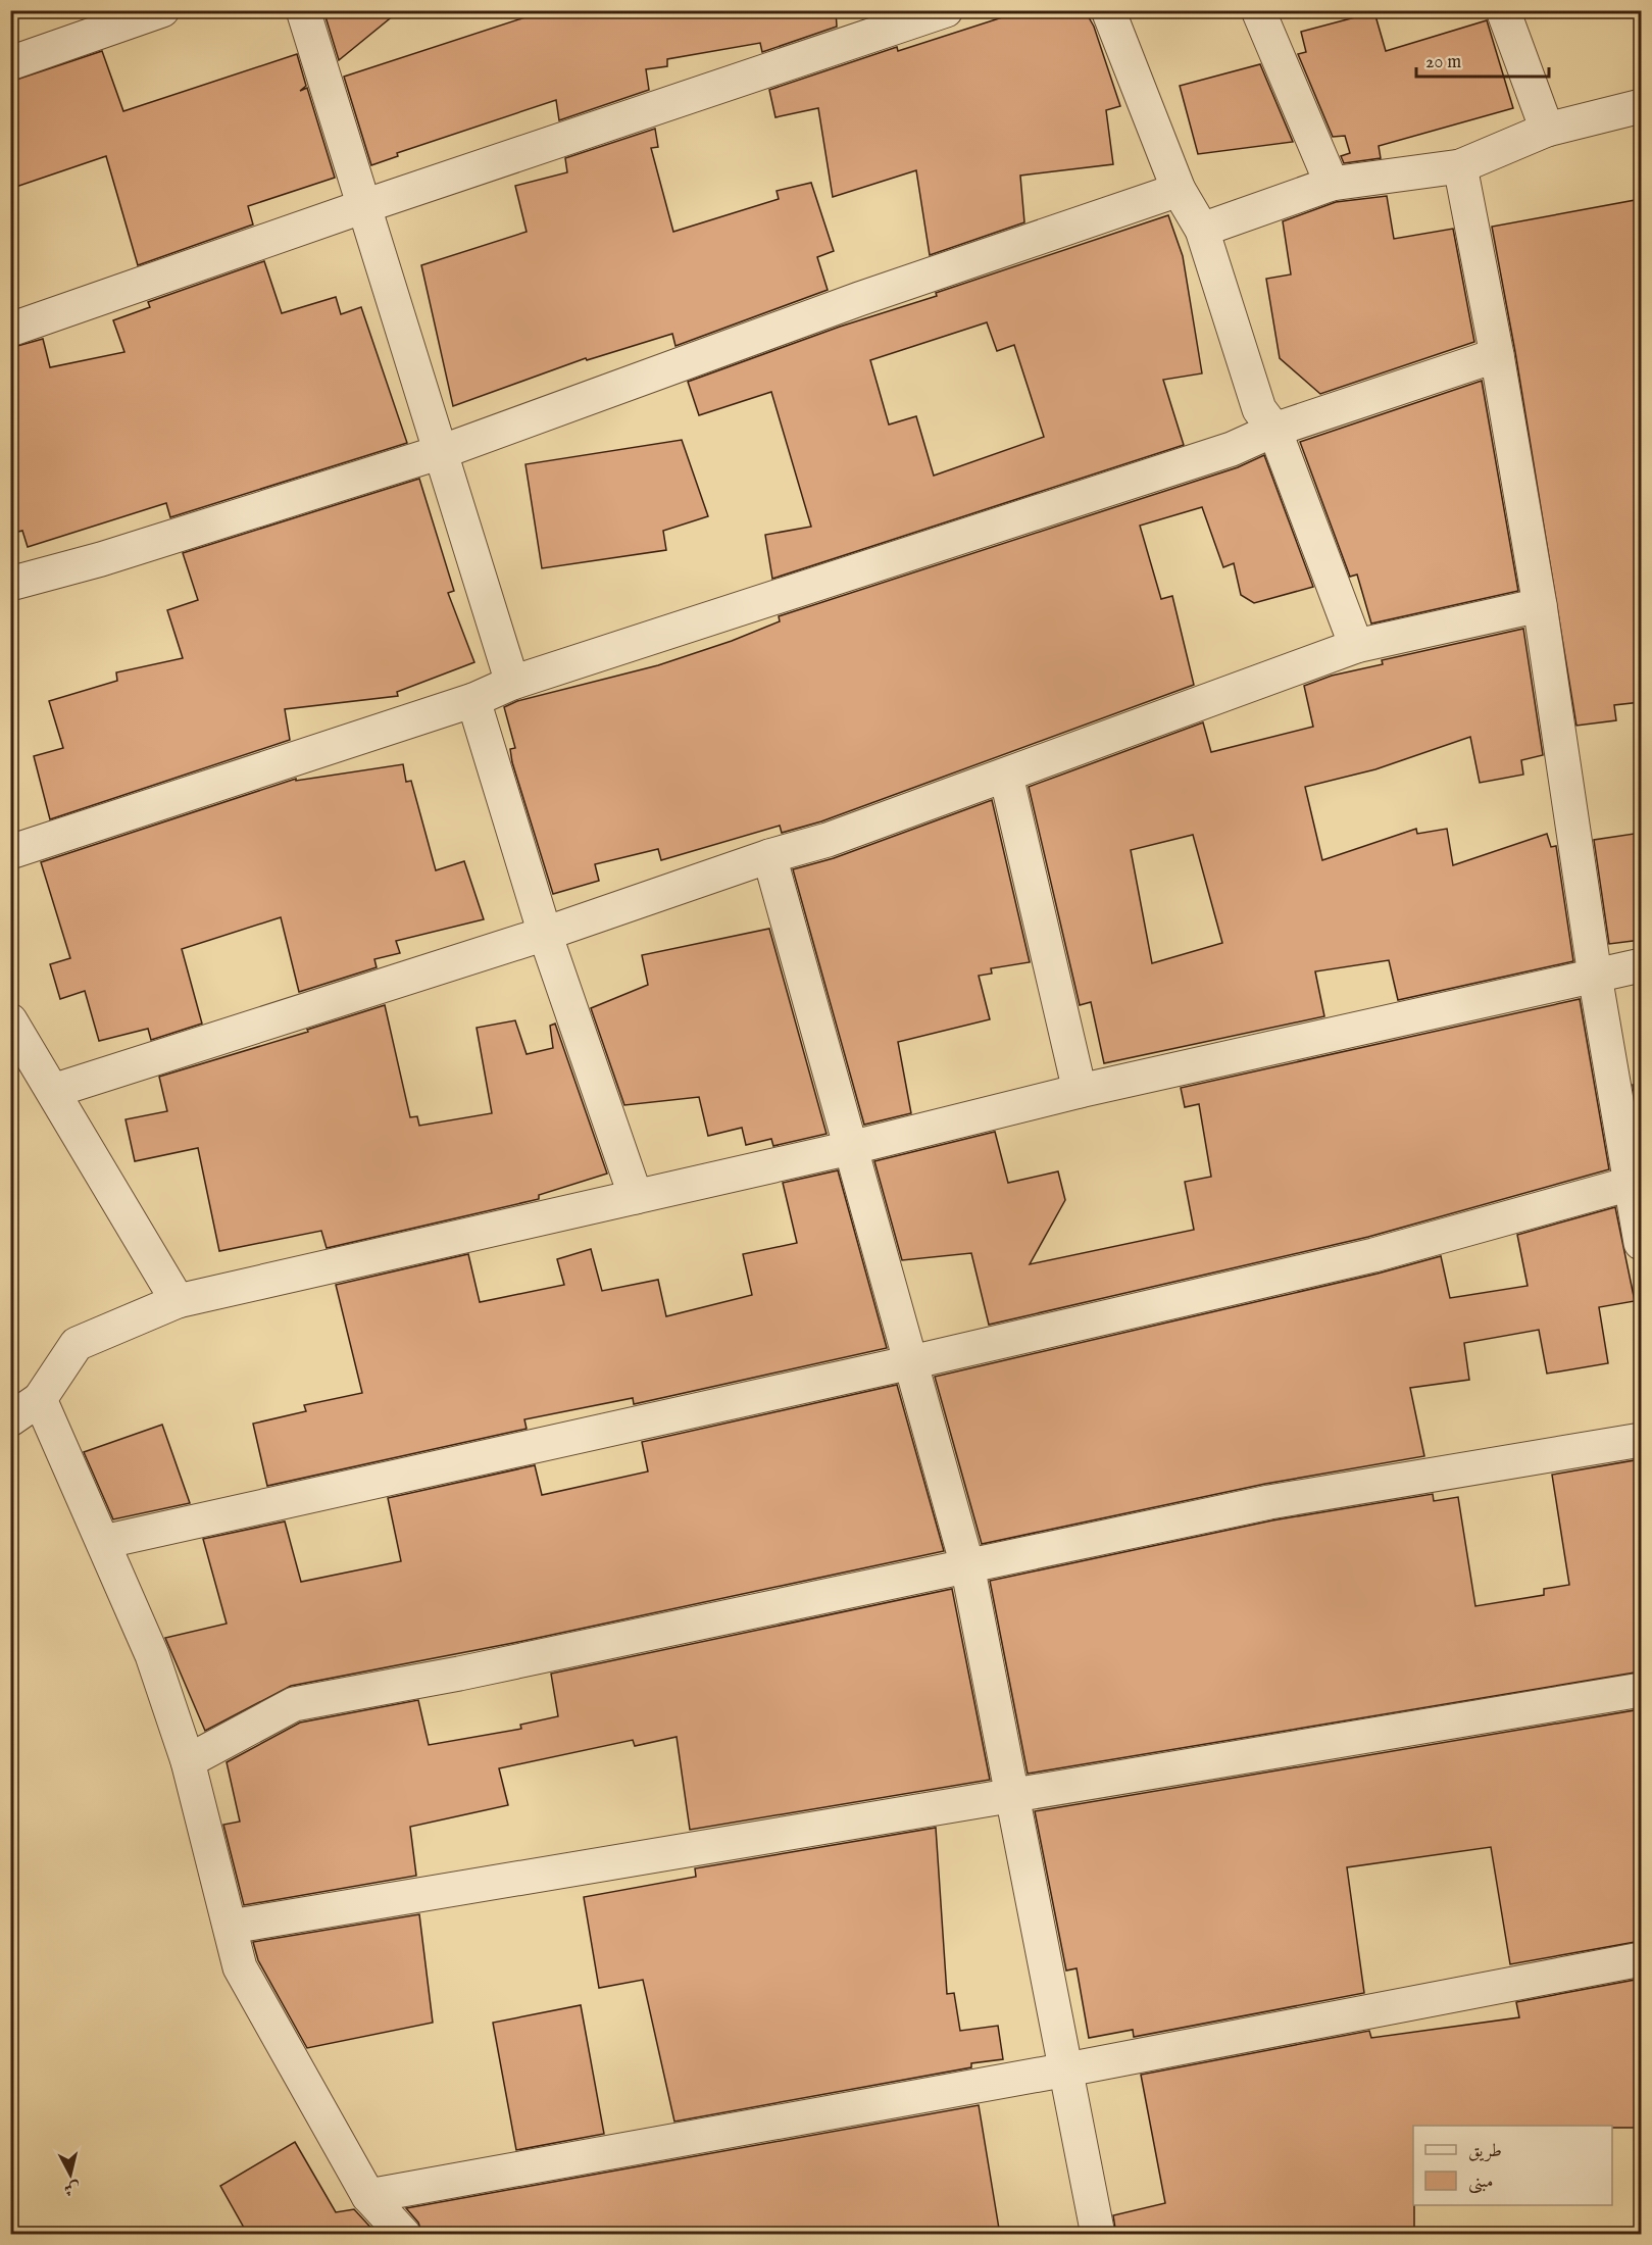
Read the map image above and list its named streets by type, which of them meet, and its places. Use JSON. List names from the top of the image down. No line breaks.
{"legend":["طريق","مبنى"],"scale_bar":"20 m","north":"bottom"}
